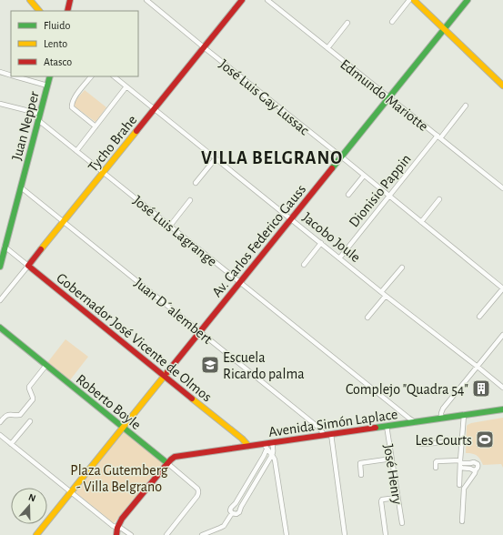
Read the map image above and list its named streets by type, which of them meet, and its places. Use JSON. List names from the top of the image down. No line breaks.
{"streets":{"main road":["Juan Nepper","Tycho Brahe","Av. Carlos Federico Gauss","Gobernador José Vicente de Olmos","Roberto Boyle","Avenida Simón Laplace"],"street":["Edmundo Mariotte","José Luis Gay Lussac","Dionisio Pappin","José Luis Lagrange","Jacobo Joule","Juan D´alembert","José Henry"]},"crossings":[["Edmundo Mariotte","Dionisio Pappin"],["Edmundo Mariotte","Av. Carlos Federico Gauss"],["José Luis Gay Lussac","Tycho Brahe"],["José Luis Gay Lussac","Dionisio Pappin"],["José Luis Gay Lussac","Av. Carlos Federico Gauss"],["Juan Nepper","José Luis Lagrange"],["Juan Nepper","Juan D´alembert"],["Juan Nepper","Gobernador José Vicente de Olmos"],["Tycho Brahe","José Luis Lagrange"],["Tycho Brahe","Jacobo Joule"],["Tycho Brahe","Juan D´alembert"],["Tycho Brahe","Gobernador José Vicente de Olmos"],["Dionisio Pappin","Jacobo Joule"],["José Luis Lagrange","Av. Carlos Federico Gauss"],["José Luis Lagrange","Avenida Simón Laplace"],["Jacobo Joule","Av. Carlos Federico Gauss"],["Av. Carlos Federico Gauss","Juan D´alembert"],["Av. Carlos Federico Gauss","Gobernador José Vicente de Olmos"],["Av. Carlos Federico Gauss","Roberto Boyle"],["Juan D´alembert","Avenida Simón Laplace"],["Gobernador José Vicente de Olmos","Avenida Simón Laplace"],["Roberto Boyle","Avenida Simón Laplace"],["Avenida Simón Laplace","José Henry"]],"districts":["VILLA BELGRANO"],"parks":["Plaza Gutemberg - Villa Belgrano"],"places":{"school or university":["Escuela Ricardo palma"],"building":["Complejo \"Quadra 54\""],"sports":["Les Courts"]},"legend":["Fluido","Lento","Atasco"],"north":"top"}
